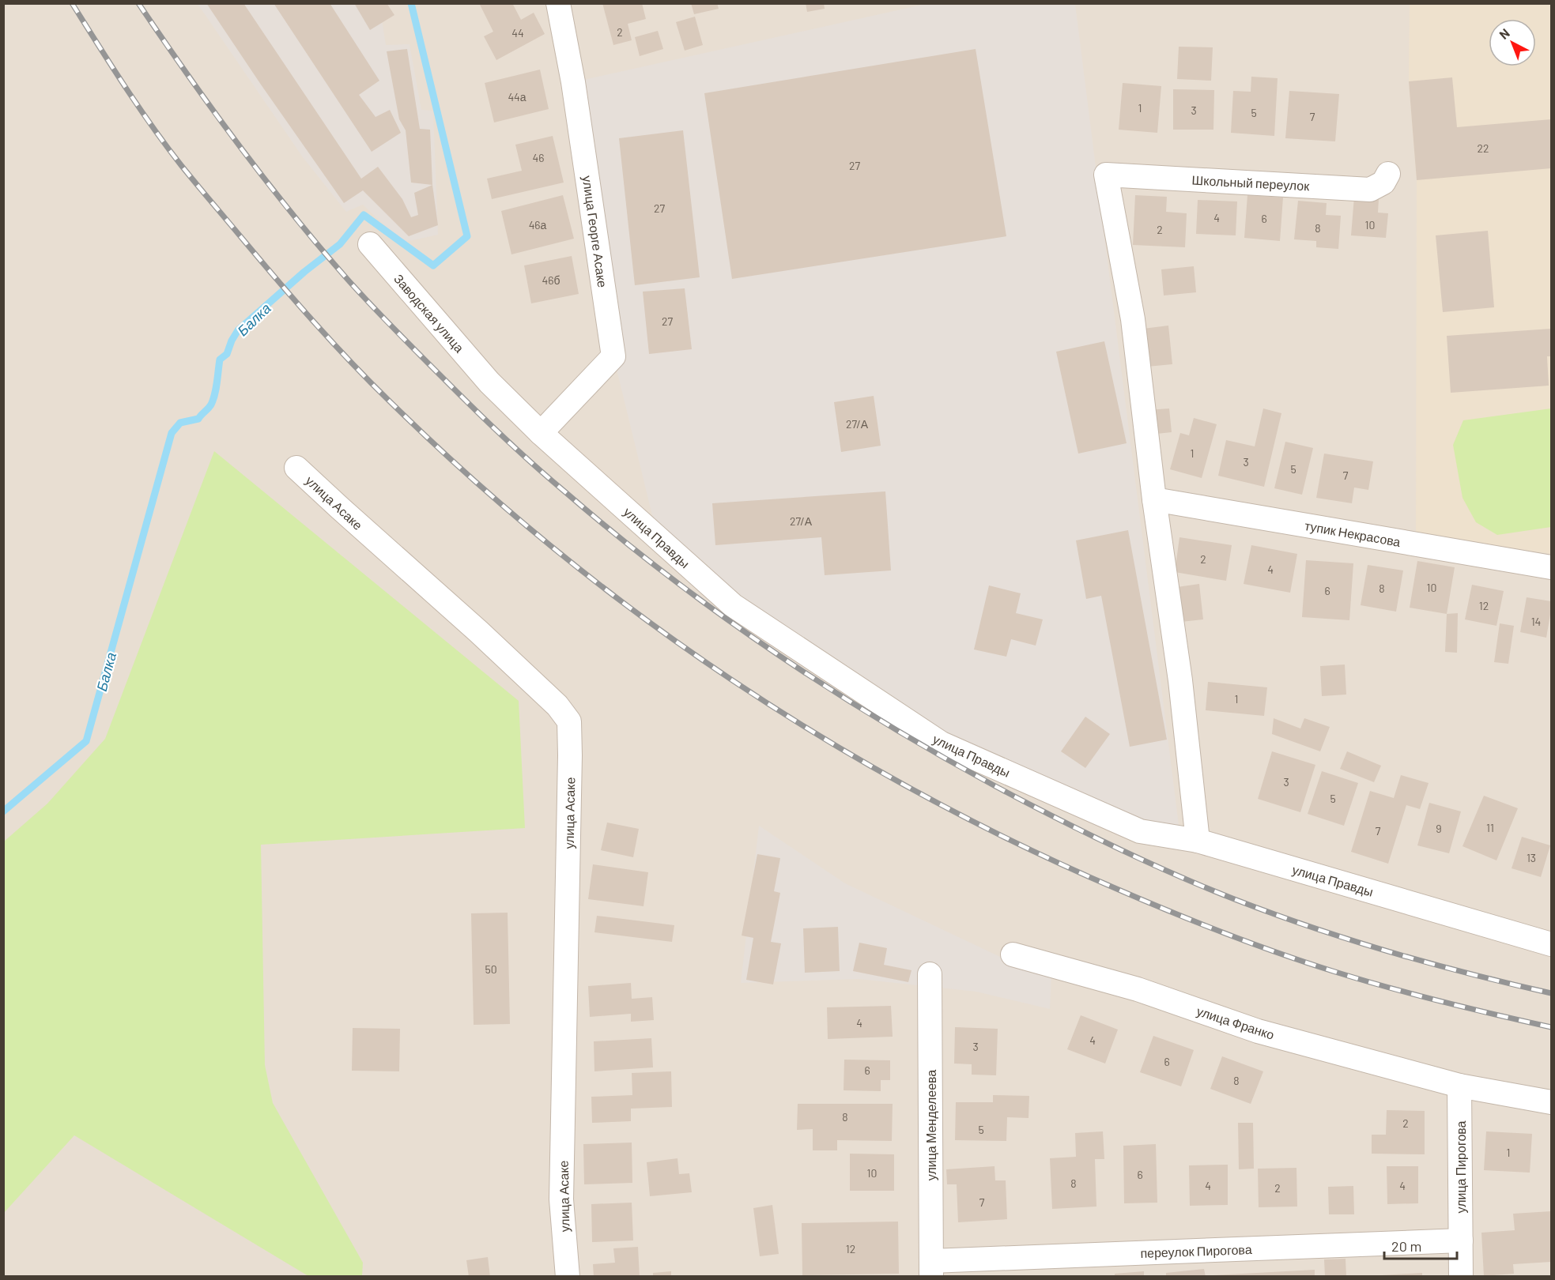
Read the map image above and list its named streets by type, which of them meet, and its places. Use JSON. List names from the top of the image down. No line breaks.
{"streets":{"street":["Школьный переулок","улица Георге Асаке","Заводская улица","улица Асаке","тупик Некрасова","улица Правды","улица Франко","улица Менделеева","улица Пирогова","переулок Пирогова"]},"crossings":[["Школьный переулок","тупик Некрасова"],["улица Георге Асаке","улица Правды"],["Заводская улица","улица Правды"],["улица Франко","улица Пирогова"],["улица Менделеева","переулок Пирогова"],["улица Пирогова","переулок Пирогова"]],"water":["Балка"],"house_numbers":["2","44","44а","1","3","5","7","22","46","27","27","4","6","46а","10","8","2","46б","27","27/А","1","3","5","7","27/А","2","4","10","8","6","12","14","1","3","5","11","9","7","13","50","4","4","3","6","6","8","8","2","5","1","10","6","8","4","4","2","7","12"],"scale_bar":"20 m","north":"top left"}
